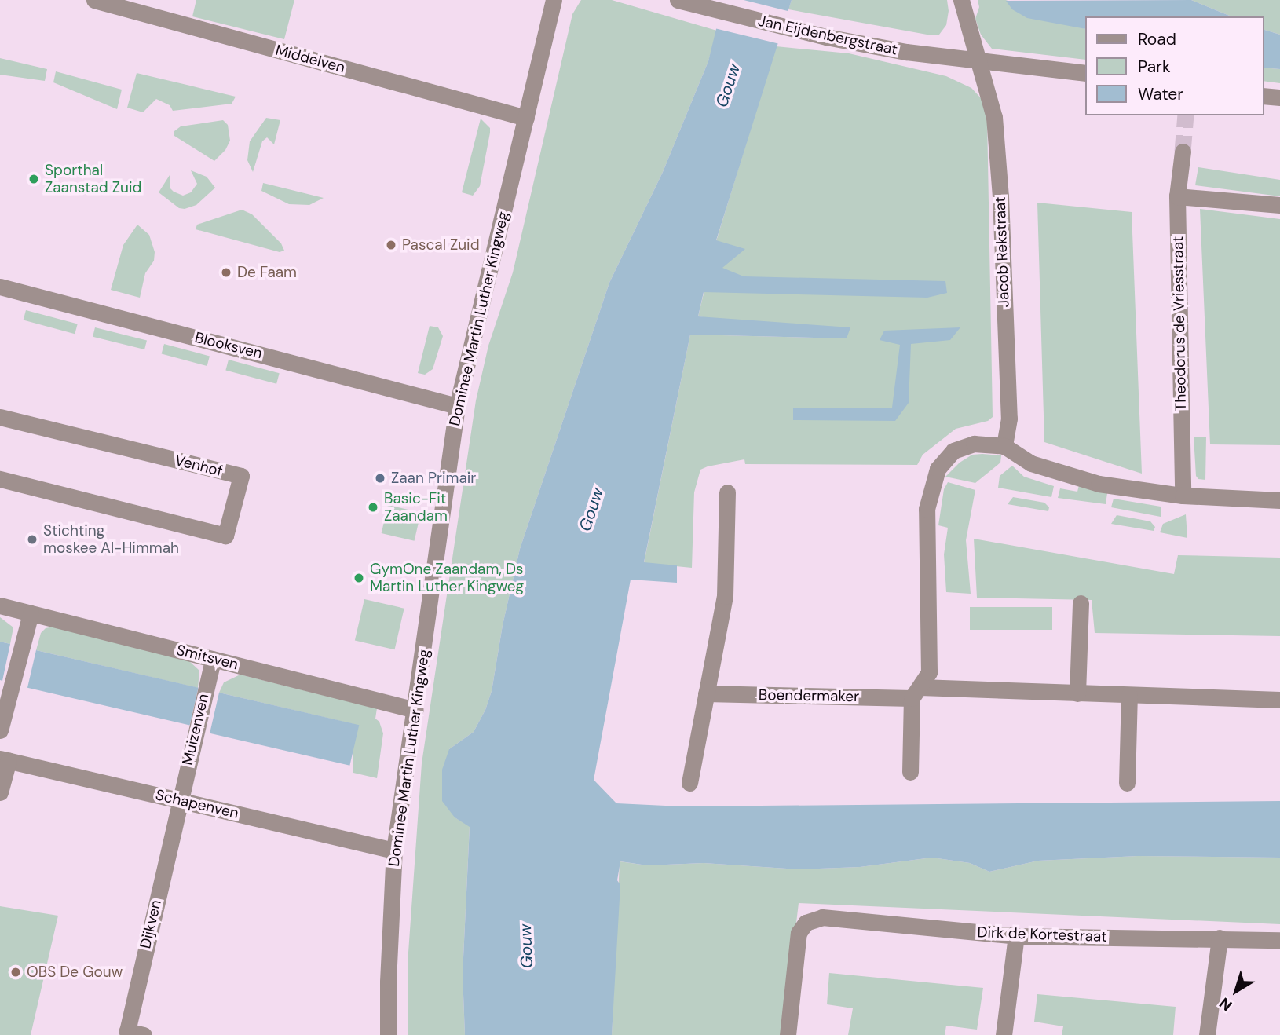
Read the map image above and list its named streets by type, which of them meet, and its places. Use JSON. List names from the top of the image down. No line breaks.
{"streets":{"street":["Jan Eijdenbergstraat","Middelven","Jacob Rekstraat","Dominee Martin Luther Kingweg","Theodorus de Vriesstraat","Blooksven","Venhof","Smitsven","Boendermaker","Muizenven","Schapenven","Dijkven","Dirk de Kortestraat"]},"crossings":[["Jan Eijdenbergstraat","Jacob Rekstraat"],["Middelven","Dominee Martin Luther Kingweg"],["Dominee Martin Luther Kingweg","Blooksven"],["Dominee Martin Luther Kingweg","Smitsven"],["Dominee Martin Luther Kingweg","Schapenven"],["Smitsven","Muizenven"],["Muizenven","Schapenven"],["Muizenven","Dijkven"],["Schapenven","Dijkven"]],"water":["Gouw"],"places":["Sporthal Zaanstad Zuid","Pascal Zuid","De Faam","Zaan Primair","Basic-Fit Zaandam","Stichting moskee Al-Himmah","GymOne Zaandam, Ds Martin Luther Kingweg","OBS De Gouw"],"legend":["Road","Park","Water"],"north":"bottom left"}
